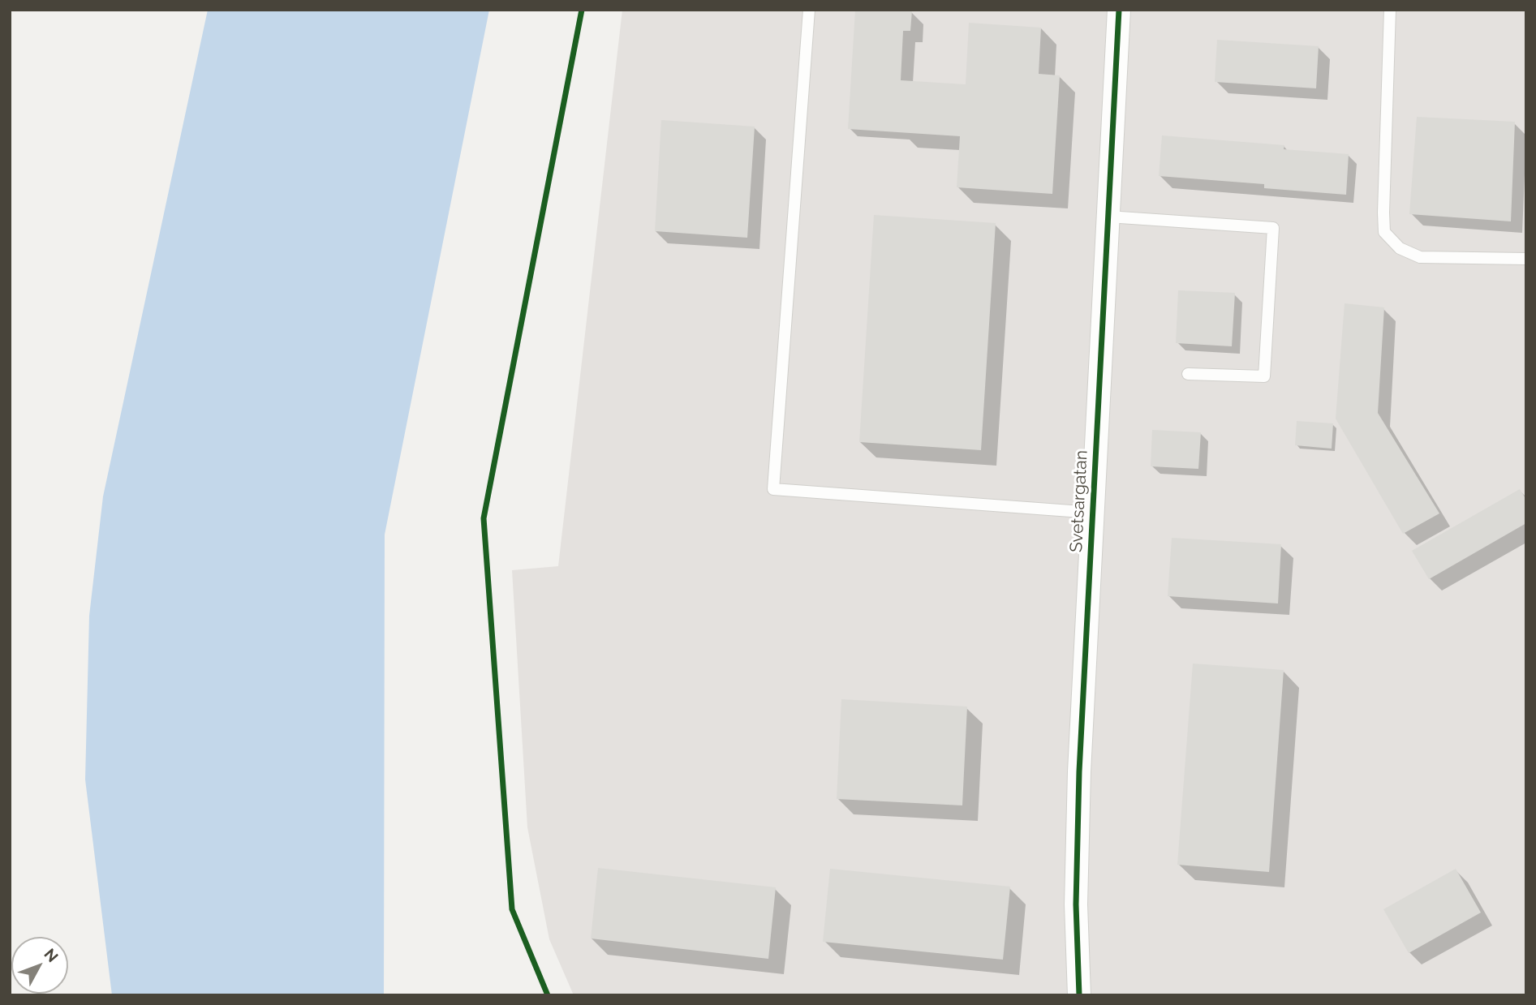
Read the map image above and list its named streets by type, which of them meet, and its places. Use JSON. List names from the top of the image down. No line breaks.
{"streets":{"street":["Svetsargatan"]},"north":"top right"}
